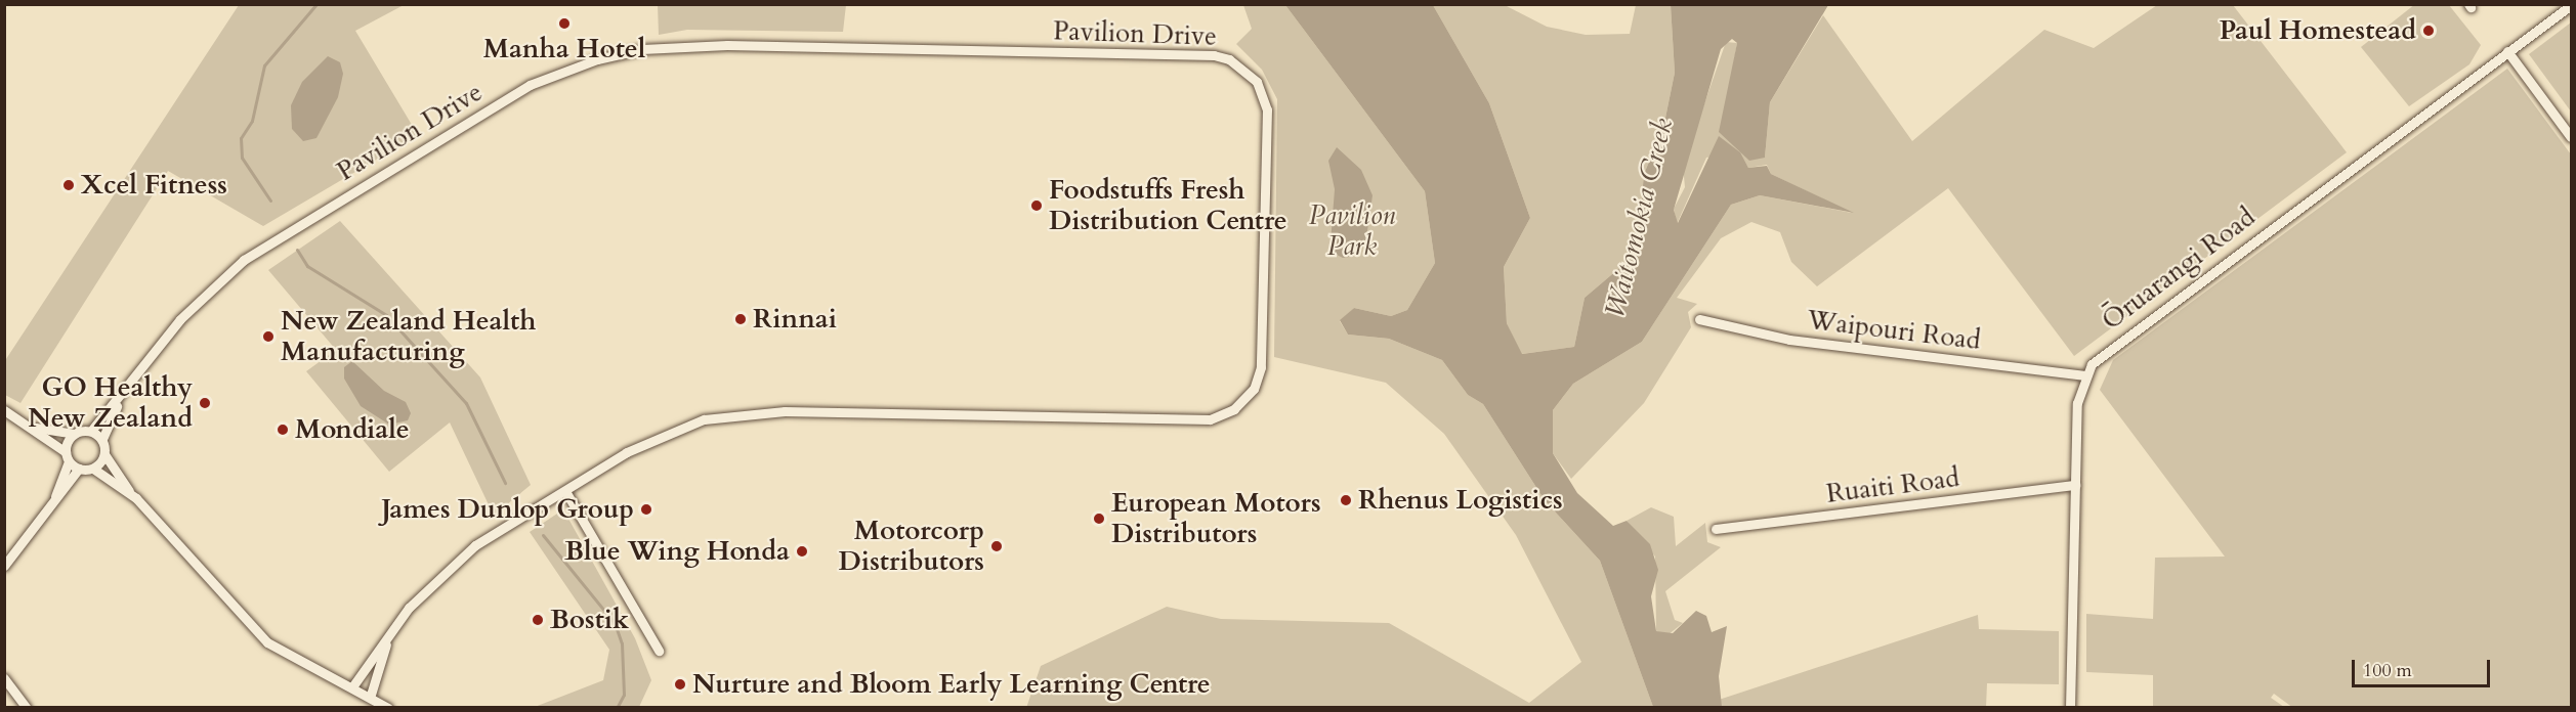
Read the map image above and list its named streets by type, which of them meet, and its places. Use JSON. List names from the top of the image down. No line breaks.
{"streets":{"street":["Pavilion Drive","Ōruarangi Road","Waipouri Road","Ruaiti Road"]},"crossings":[["Ōruarangi Road","Waipouri Road"],["Ōruarangi Road","Ruaiti Road"]],"water":["Waitomokia Creek"],"parks":["Pavilion Park"],"places":["Manha Hotel","Paul Homestead","Xcel Fitness","Foodstuffs Fresh Distribution Centre","Rinnai","New Zealand Health Manufacturing","GO Healthy New Zealand","Mondiale","Rhenus Logistics","James Dunlop Group","European Motors Distributors","Motorcorp Distributors","Blue Wing Honda","Bostik","Nurture and Bloom Early Learning Centre"],"scale_bar":"100 m"}
